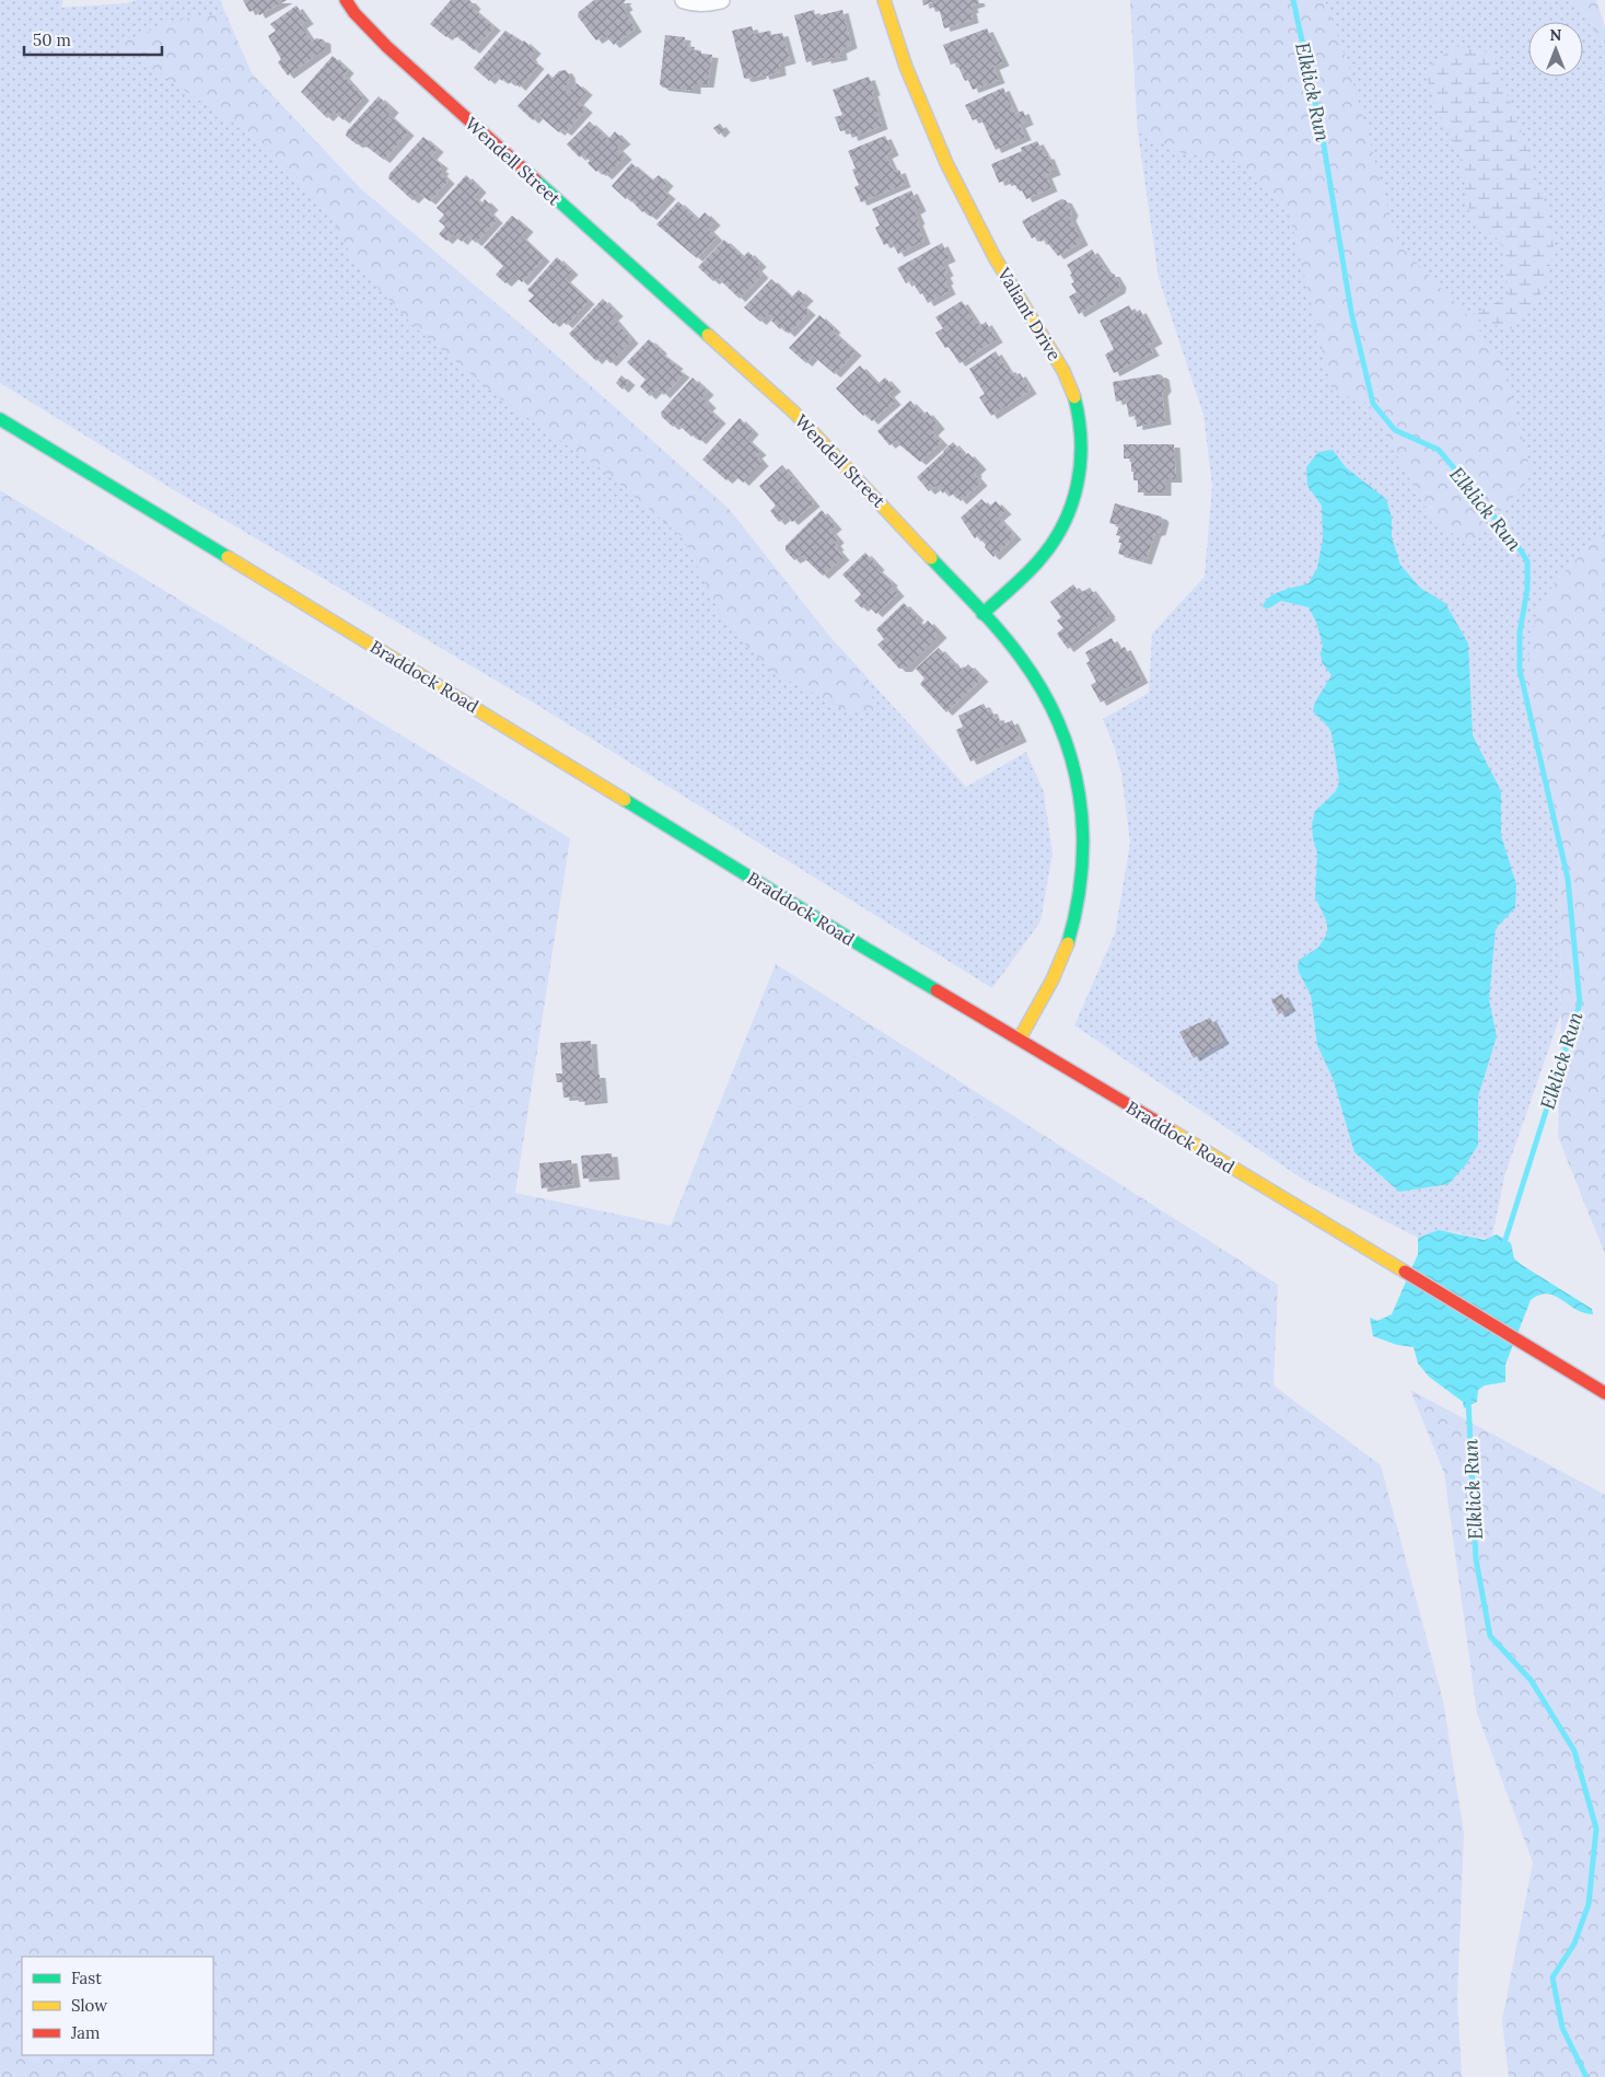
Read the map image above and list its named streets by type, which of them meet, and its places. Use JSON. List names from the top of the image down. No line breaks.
{"streets":{"street":["Wendell Street","Valiant Drive","Braddock Road"]},"crossings":[["Wendell Street","Valiant Drive"],["Wendell Street","Braddock Road"]],"water":["Elklick Run"],"legend":["Fast","Slow","Jam"],"scale_bar":"50 m","north":"top"}
